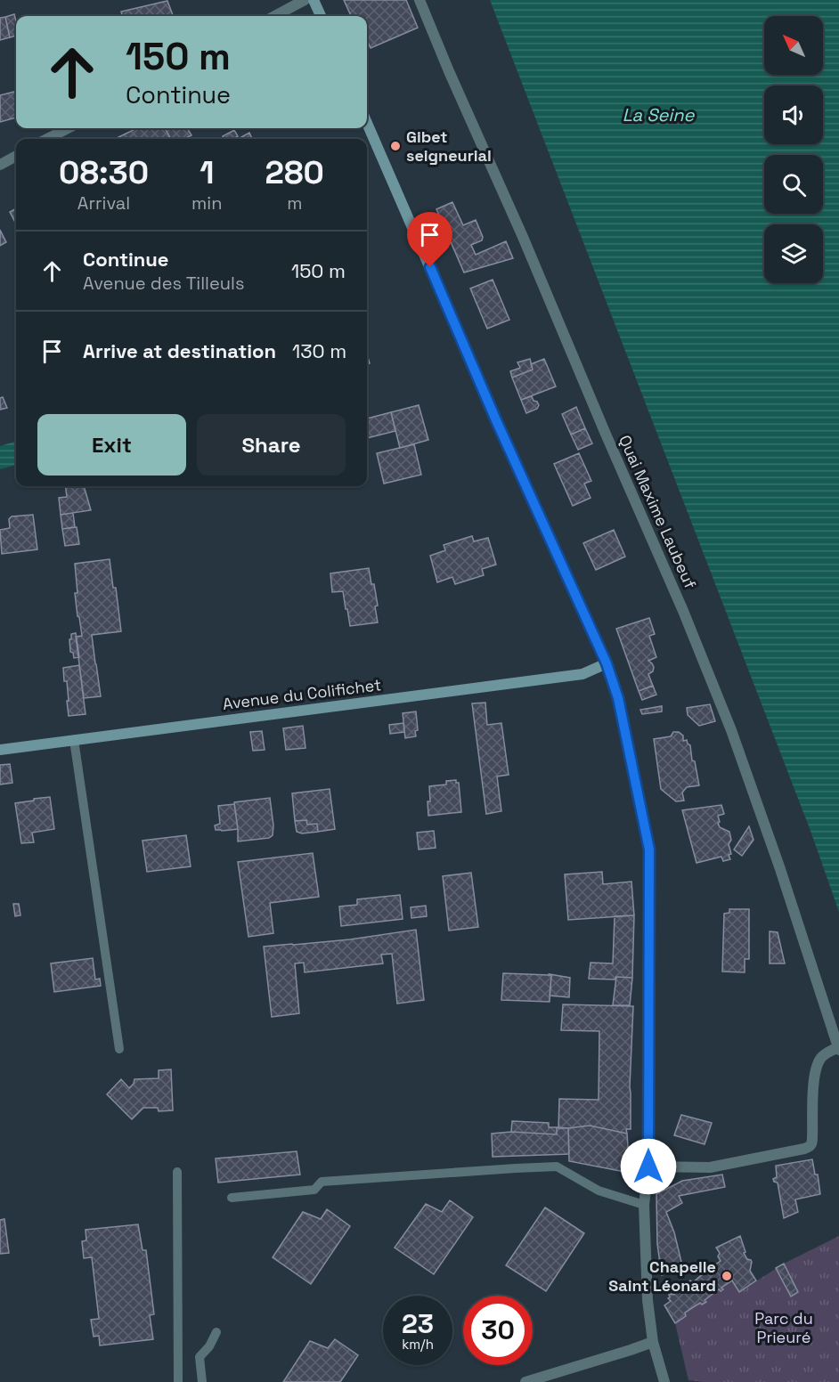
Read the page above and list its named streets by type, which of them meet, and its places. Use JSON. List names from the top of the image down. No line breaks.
{"streets":{"main road":["Avenue du Colifichet"],"street":["Quai Maxime Laubeuf"]},"water":["La Seine"],"parks":["Parc du Prieuré"],"places":["Gibet seigneurial","Chapelle Saint Léonard"],"north":"top left","page":{"turn":["150 m","Continue"],"eta":["08:30","Arrival","1","min","280","m"],"list":[{"name":"Continue","note":"Avenue des Tilleuls","value":"150 m"},{"name":"Arrive at destination","value":"130 m"}],"buttons":["Exit","Share"],"speed":"23 km/h","limit":"30"}}
